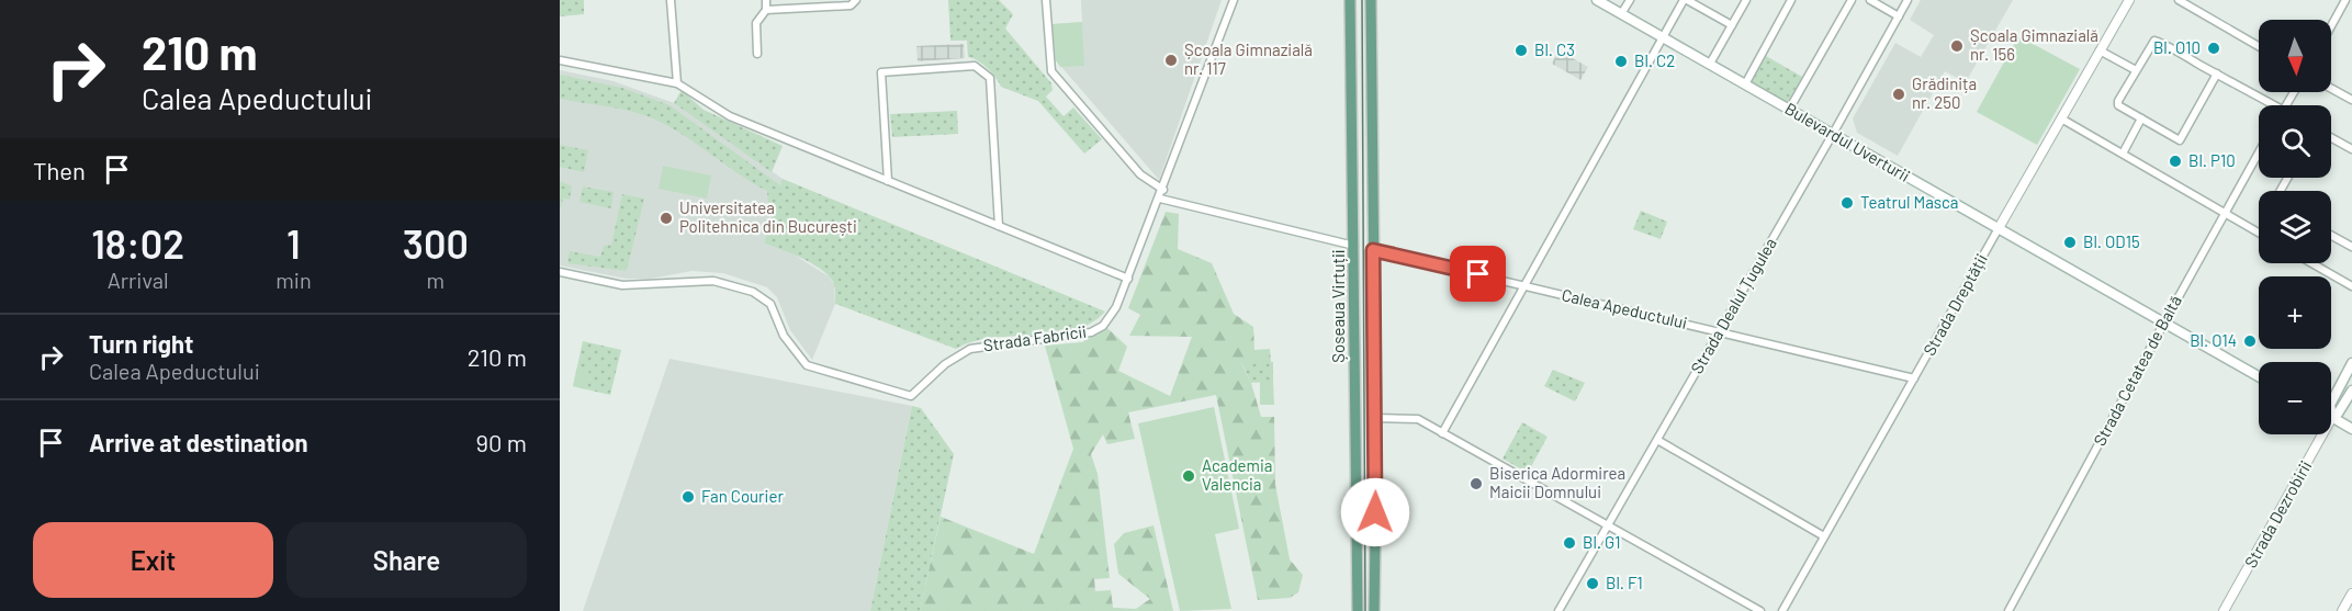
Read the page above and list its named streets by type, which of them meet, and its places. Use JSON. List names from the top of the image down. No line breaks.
{"streets":{"main road":["Bulevardul Uverturii","Șoseaua Virtuții","Strada Dezrobirii"],"street":["Strada Dreptății","Strada Dealul Țugulea","Calea Apeductului","Strada Fabricii","Strada Cetatea de Baltă"]},"crossings":[["Bulevardul Uverturii","Strada Dreptății"],["Bulevardul Uverturii","Strada Dealul Țugulea"],["Bulevardul Uverturii","Strada Cetatea de Baltă"],["Strada Dreptății","Calea Apeductului"],["Șoseaua Virtuții","Calea Apeductului"],["Strada Dealul Țugulea","Calea Apeductului"]],"places":["Școala Gimnazială nr. 156","Bl. O10","Bl. C3","Școala Gimnazială nr. 117","Bl. C2","Grădinița nr. 250","Bl. P10","Teatrul Masca","Universitatea Politehnica din București","Bl. OD15","Bl. O14","Academia Valencia","Biserica Adormirea Maicii Domnului","Fan Courier","Bl. G1","Bl. F1"],"north":"bottom","page":{"turn":["210 m","Calea Apeductului"],"map_buttons":["+","−"],"then":"Then","eta":["18:02","Arrival","1","min","300","m"],"list":[{"name":"Turn right","note":"Calea Apeductului","value":"210 m"},{"name":"Arrive at destination","value":"90 m"}],"buttons":["Exit","Share"]}}
